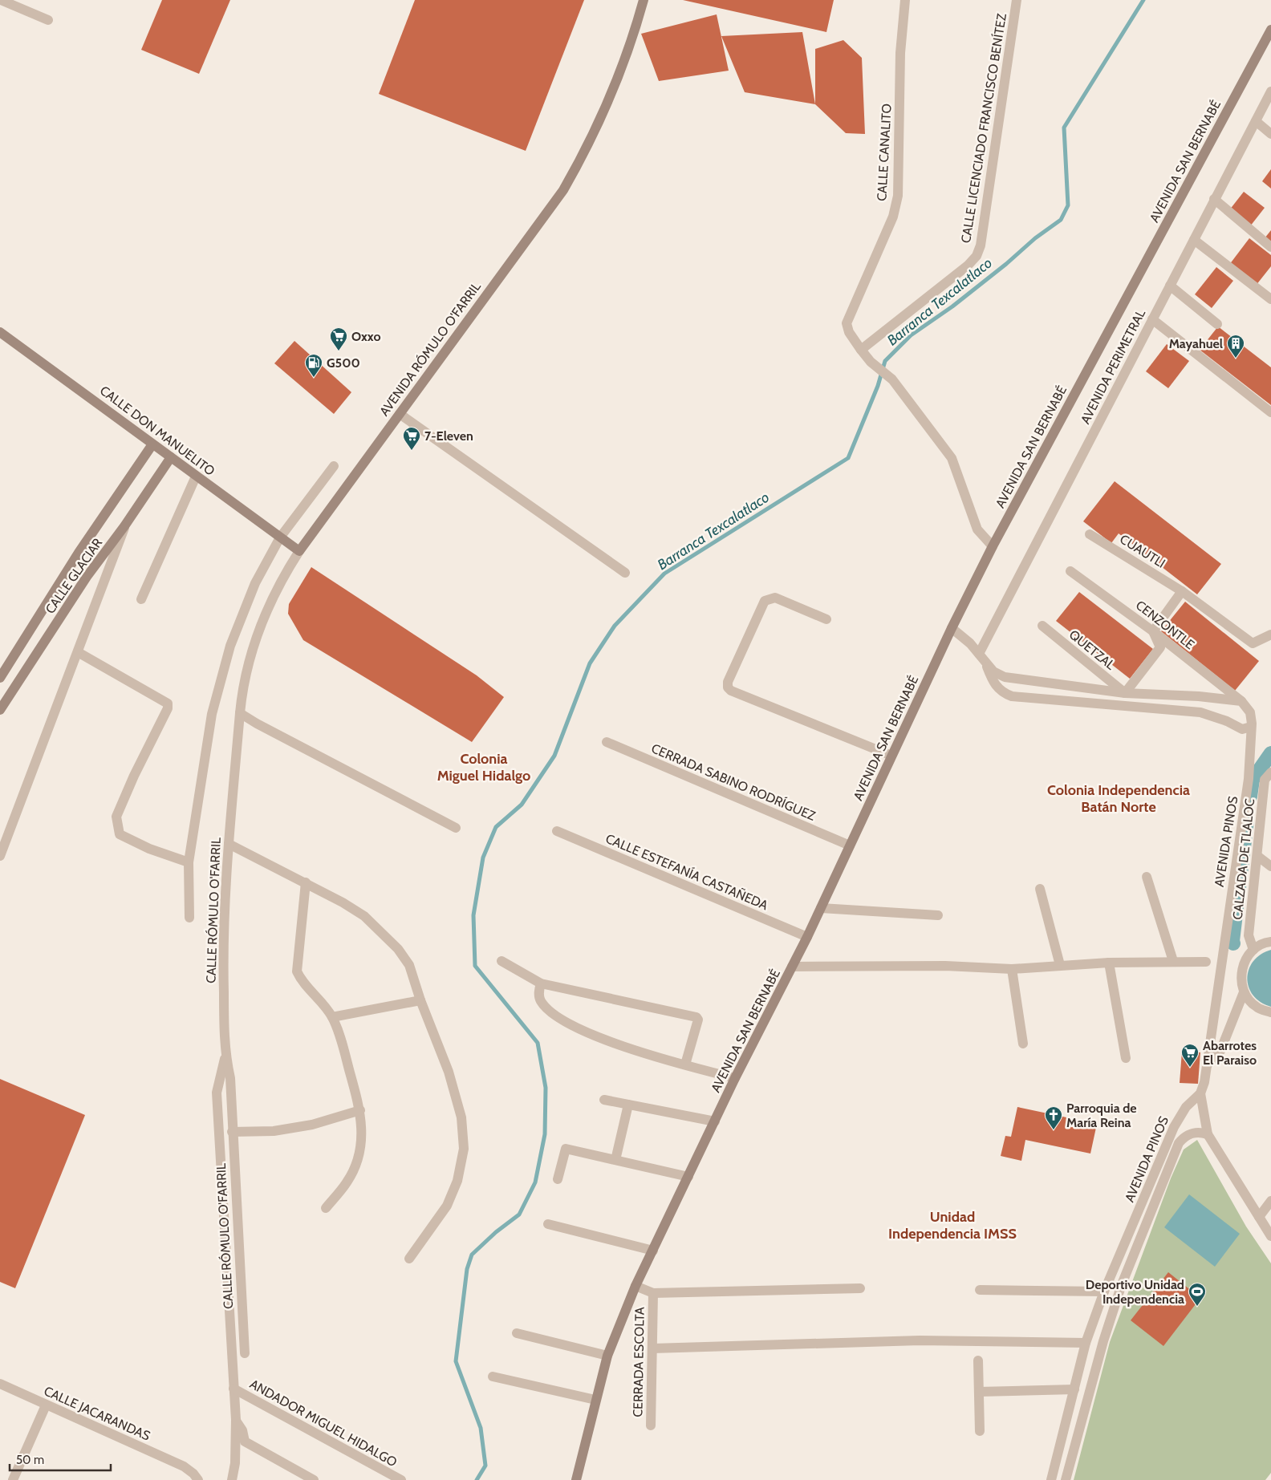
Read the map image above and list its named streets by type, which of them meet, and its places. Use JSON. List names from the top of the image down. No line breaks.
{"streets":{"main road":["AVENIDA SAN BERNABÉ","AVENIDA RÓMULO O'FARRIL","CALLE DON MANUELITO","CALLE GLACIAR"],"street":["CALLE LICENCIADO FRANCISCO BENÍTEZ","CALLE CANALITO","AVENIDA PERIMETRAL","CUAUTLI","CENZONTLE","QUETZAL","CERRADA SABINO RODRÍGUEZ","AVENIDA PINOS","CALZADA DE TLALOC","CALLE ESTEFANÍA CASTAÑEDA","CALLE RÓMULO O'FARRIL","CERRADA ESCOLTA","CALLE JACARANDAS","ANDADOR MIGUEL HIDALGO"]},"crossings":[["CALLE LICENCIADO FRANCISCO BENÍTEZ","CALLE CANALITO"],["CALLE CANALITO","AVENIDA SAN BERNABÉ"],["AVENIDA SAN BERNABÉ","CERRADA SABINO RODRÍGUEZ"],["AVENIDA SAN BERNABÉ","CALLE ESTEFANÍA CASTAÑEDA"],["AVENIDA SAN BERNABÉ","CERRADA ESCOLTA"],["AVENIDA RÓMULO O'FARRIL","CALLE DON MANUELITO"],["AVENIDA RÓMULO O'FARRIL","CALLE RÓMULO O'FARRIL"],["CALLE DON MANUELITO","CALLE GLACIAR"],["CENZONTLE","AVENIDA PINOS"]],"districts":["Colonia Miguel Hidalgo","Colonia Independencia Batán Norte","Unidad Independencia IMSS"],"water":["Barranca Texcalatlaco"],"places":{"supermarket":["Oxxo","7-Eleven","Abarrotes El Paraiso"],"building":["Mayahuel"],"fuel station":["G500"],"church":["Parroquia de María Reina"],"sports":["Deportivo Unidad Independencia"]},"scale_bar":"50 m"}
